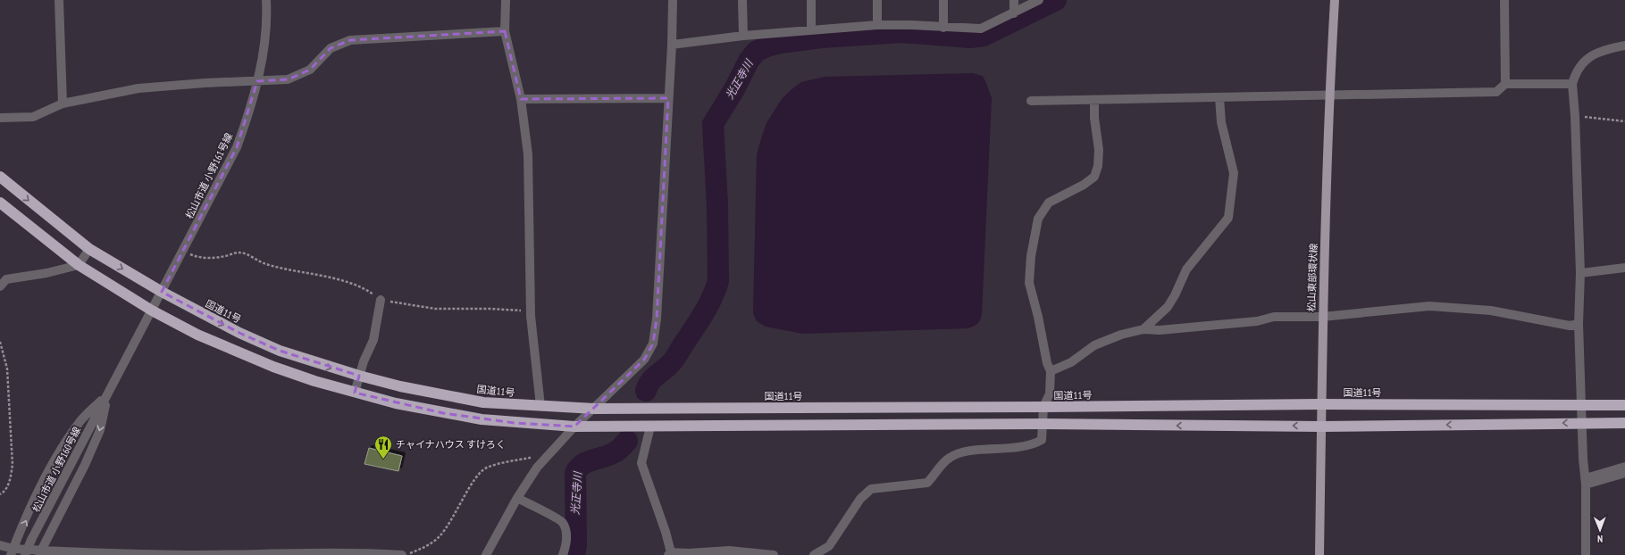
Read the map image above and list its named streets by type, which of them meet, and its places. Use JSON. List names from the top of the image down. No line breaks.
{"streets":{"highway":["国道11号"],"main road":["松山東部環状線"],"street":["松山市道 小野161号線","松山市道 小野160号線"]},"crossings":[["松山市道 小野161号線","国道11号"],["松山市道 小野161号線","松山市道 小野160号線"],["松山東部環状線","国道11号"]],"water":["光正寺川"],"places":{"restaurant":["チャイナハウス すけろく"]},"north":"bottom"}
